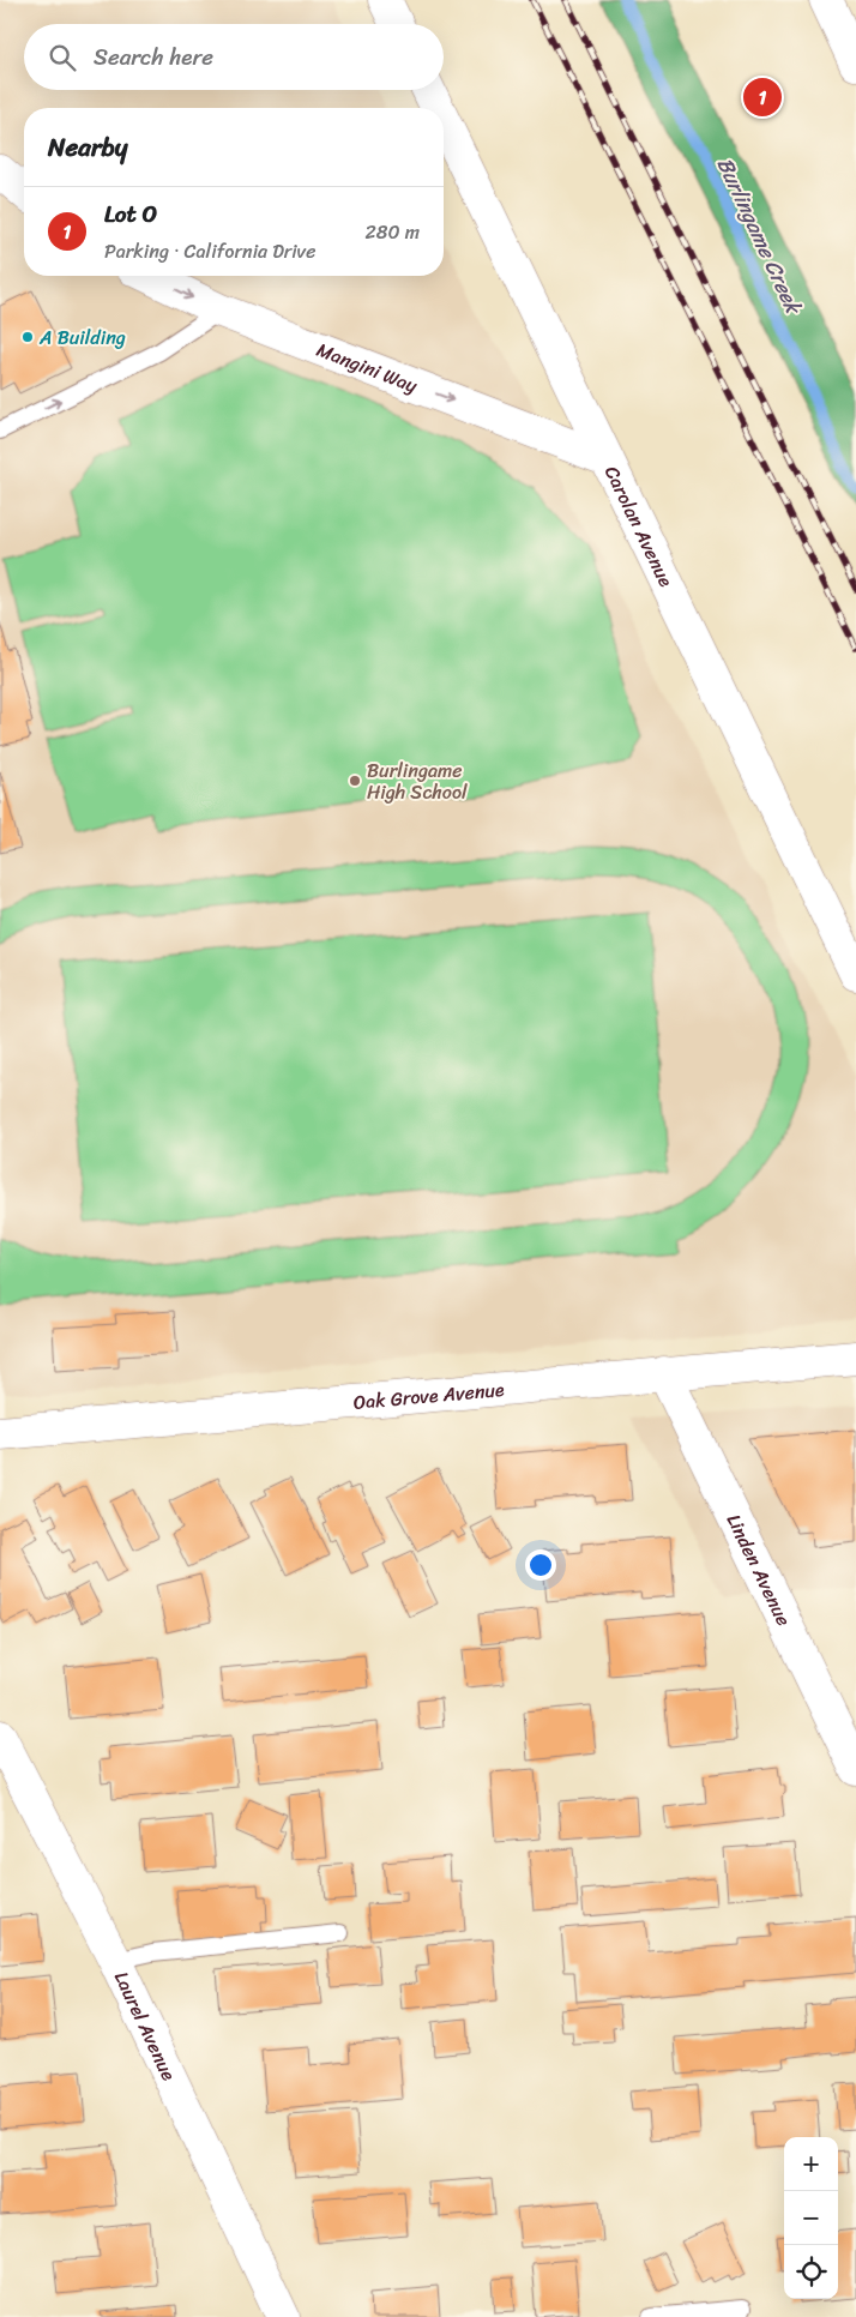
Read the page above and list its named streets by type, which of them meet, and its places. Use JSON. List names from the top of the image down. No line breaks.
{"streets":{"street":["Mangini Way","Carolan Avenue","Oak Grove Avenue","Linden Avenue","Laurel Avenue"]},"crossings":[["Mangini Way","Carolan Avenue"],["Oak Grove Avenue","Linden Avenue"]],"one_way":["Mangini Way"],"water":["Burlingame Creek"],"places":["A Building","Burlingame High School"],"page":{"search":"Search here","pins":"1","heading":"Nearby","list":[{"mark":"1","name":"Lot O","note":"Parking · California Drive","value":"280 m"}],"map_buttons":["+","−"]}}
